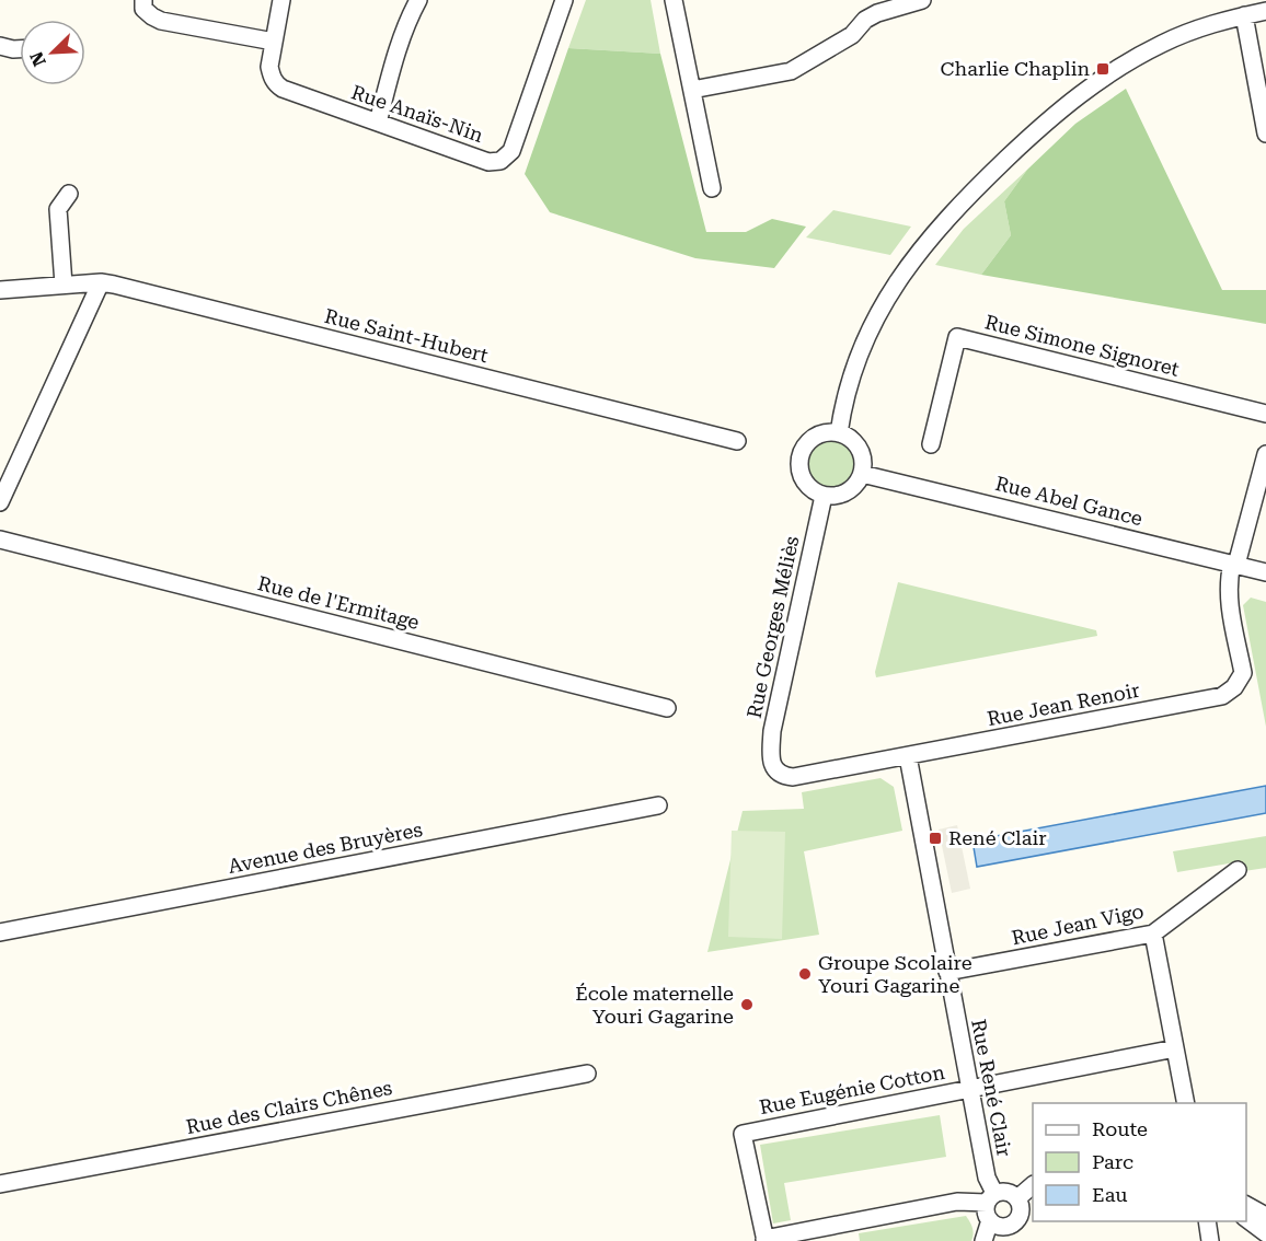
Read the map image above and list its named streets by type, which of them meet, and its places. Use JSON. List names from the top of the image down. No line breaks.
{"streets":{"street":["Rue Anaïs-Nin","Rue Saint-Hubert","Rue Simone Signoret","Rue Abel Gance","Rue de l'Ermitage","Rue Georges Méliès","Rue Jean Renoir","Avenue des Bruyères","Rue Jean Vigo","Rue René Clair","Rue Eugénie Cotton","Rue des Clairs Chênes"]},"crossings":[["Rue Abel Gance","Rue Georges Méliès"],["Rue Abel Gance","Rue Jean Renoir"],["Rue Georges Méliès","Rue Jean Renoir"],["Rue Jean Renoir","Rue René Clair"],["Rue Jean Vigo","Rue René Clair"],["Rue René Clair","Rue Eugénie Cotton"]],"places":{"transit":["Charlie Chaplin","René Clair"],"other":["Groupe Scolaire Youri Gagarine","École maternelle Youri Gagarine"]},"legend":["Route","Parc","Eau"],"north":"bottom left"}
